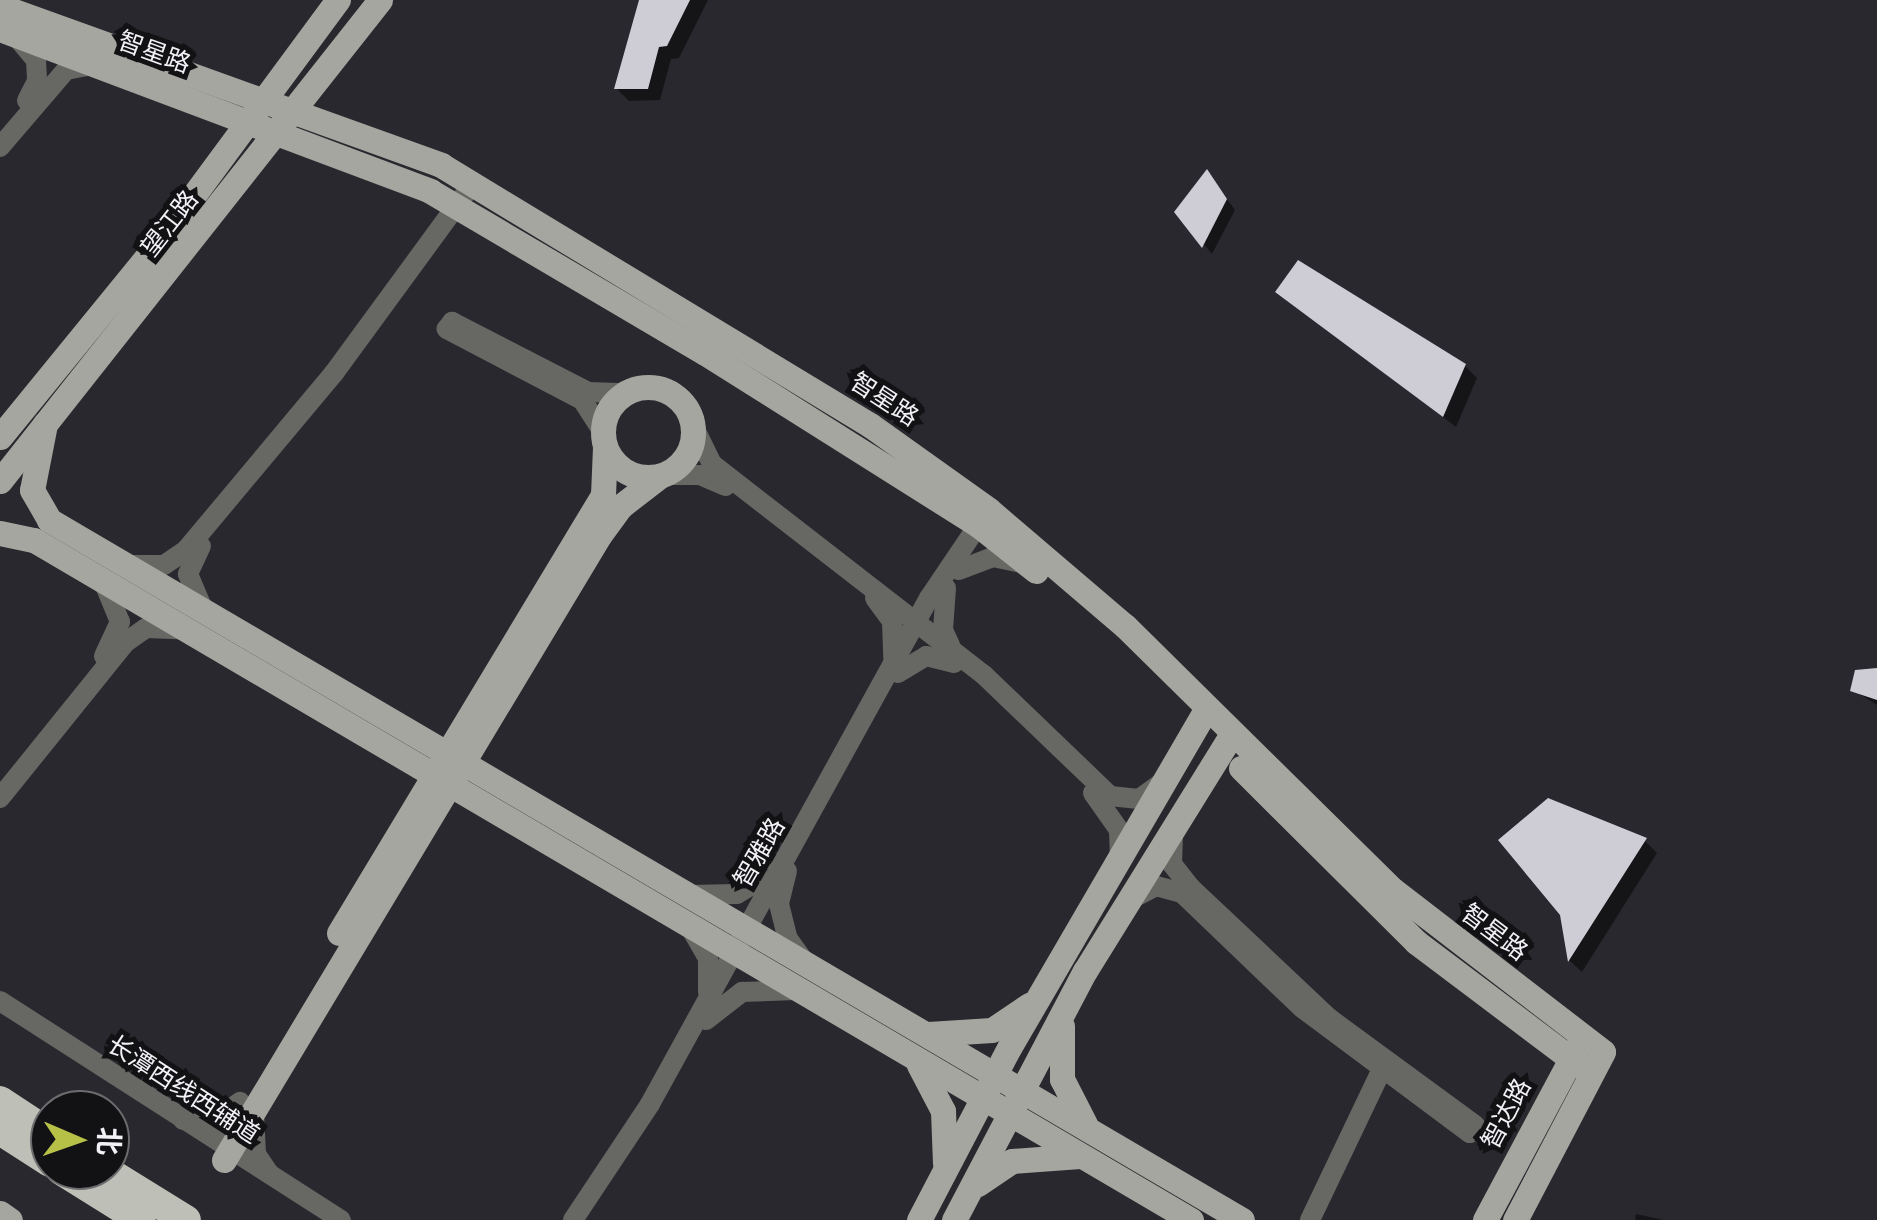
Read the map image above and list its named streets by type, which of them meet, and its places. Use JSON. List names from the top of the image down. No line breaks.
{"streets":{"main road":["智星路","望江路","智达路"],"street":["智雅路","长潭西线西辅道"]},"crossings":[["智星路","望江路"],["智星路","智雅路"],["智星路","智达路"]],"north":"right"}
